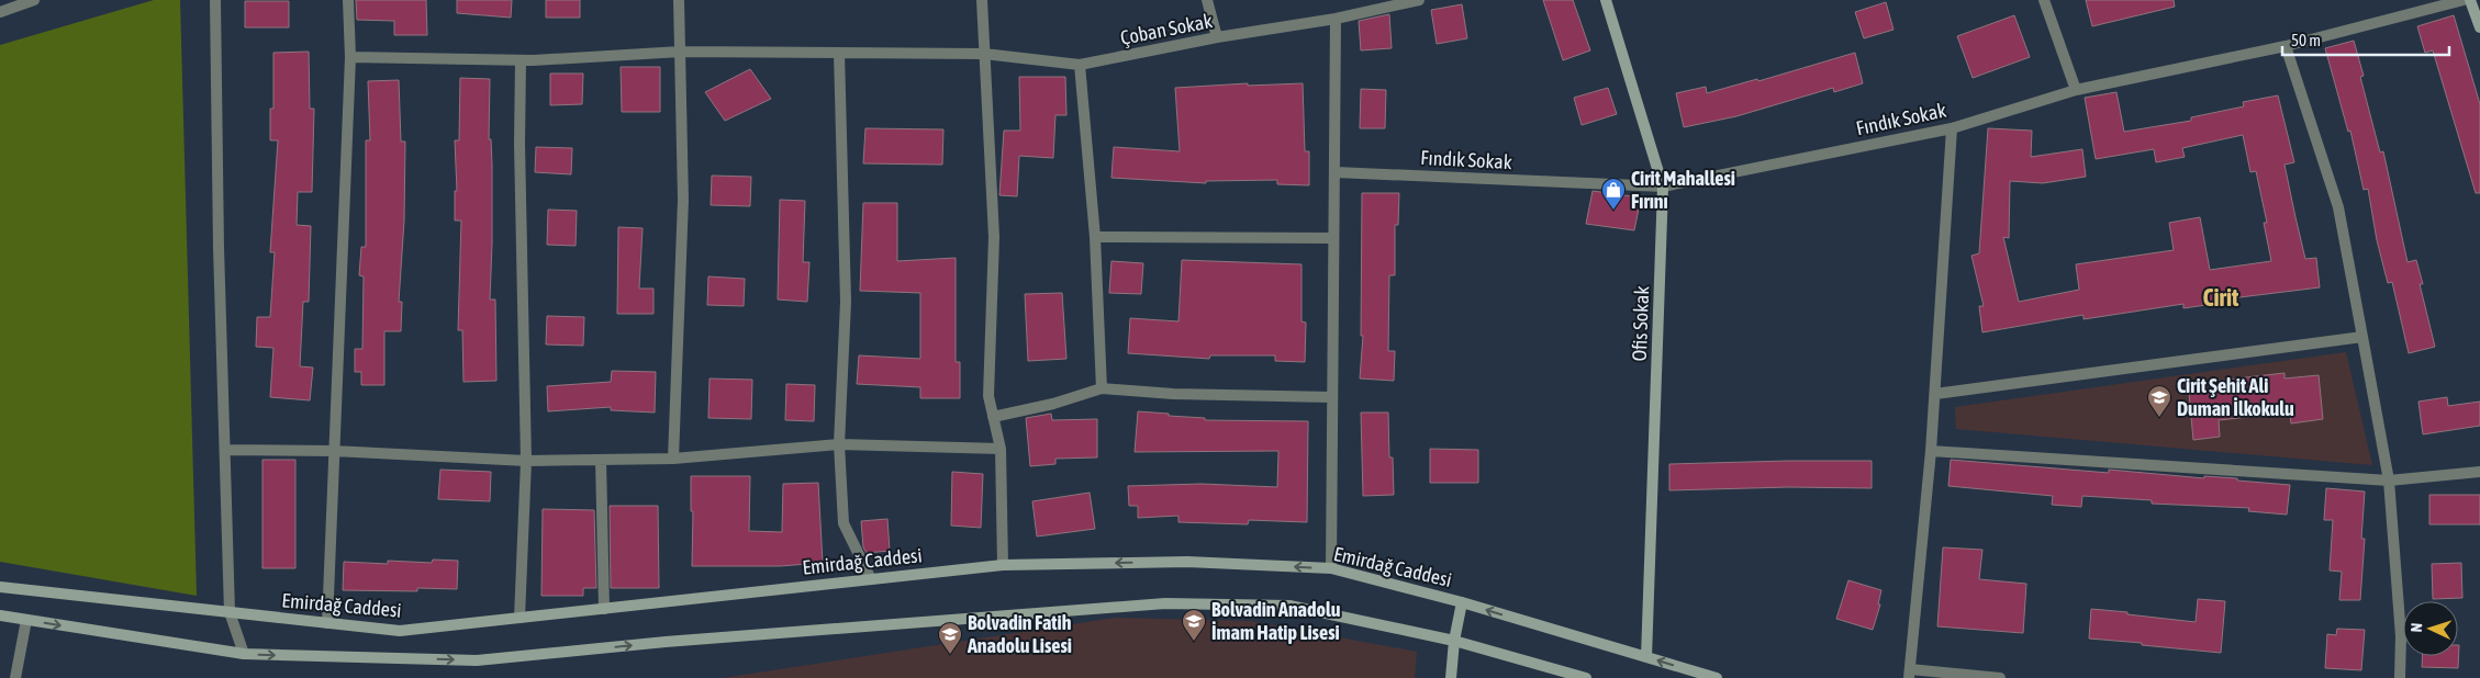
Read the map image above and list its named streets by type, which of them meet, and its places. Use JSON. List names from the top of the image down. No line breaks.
{"streets":{"main road":["Ofis Sokak","Emirdağ Caddesi"],"street":["Çoban Sokak","Fındık Sokak"]},"crossings":[["Fındık Sokak","Ofis Sokak"],["Ofis Sokak","Emirdağ Caddesi"]],"districts":["Cirit"],"places":{"shop":["Cirit Mahallesi Fırını"],"school or university":["Cirit Şehit Ali Duman İlkokulu","Bolvadin Anadolu İmam Hatip Lisesi","Bolvadin Fatih Anadolu Lisesi"]},"scale_bar":"50 m","north":"left"}
